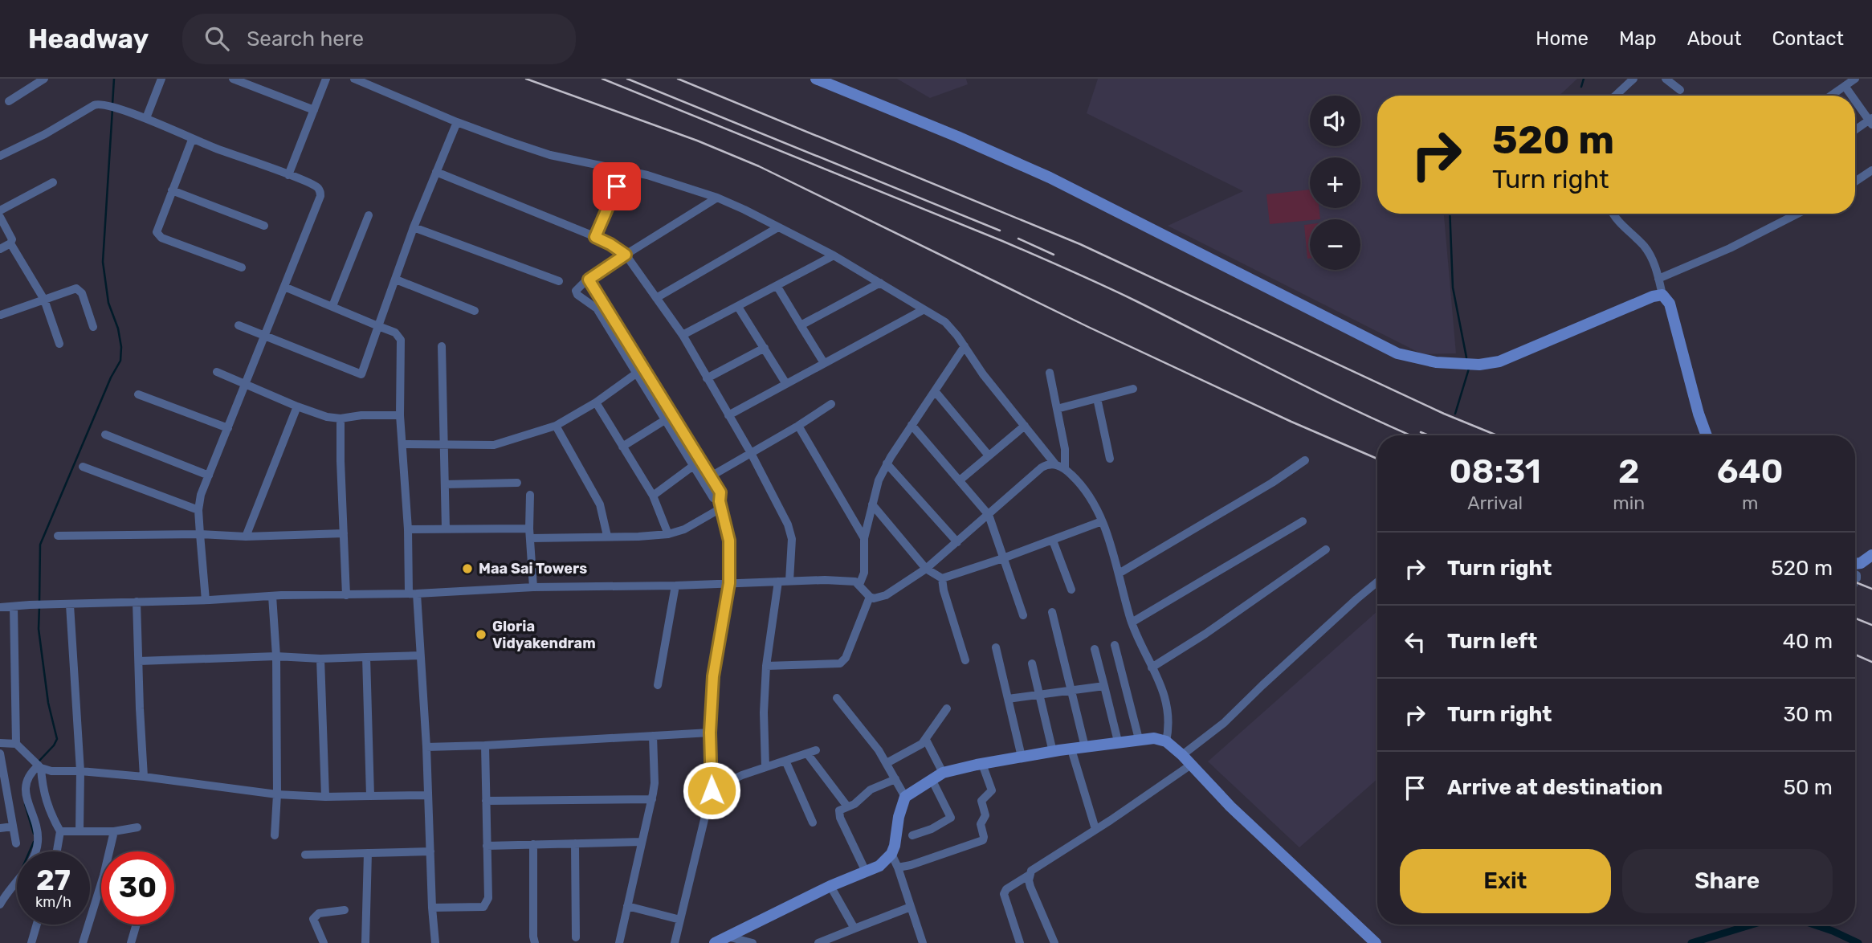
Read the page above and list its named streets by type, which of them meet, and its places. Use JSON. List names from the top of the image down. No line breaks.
{"places":["Maa Sai Towers","Gloria Vidyakendram"],"page":{"header":"Headway","search":"Search here","nav":["Home","Map","About","Contact"],"map_buttons":["+","−"],"turn":["520 m","Turn right"],"eta":["08:31","Arrival","2","min","640","m"],"list":[{"name":"Turn right","value":"520 m"},{"name":"Turn left","value":"40 m"},{"name":"Turn right","value":"30 m"},{"name":"Arrive at destination","value":"50 m"}],"buttons":["Exit","Share"],"speed":"27 km/h","limit":"30"}}
